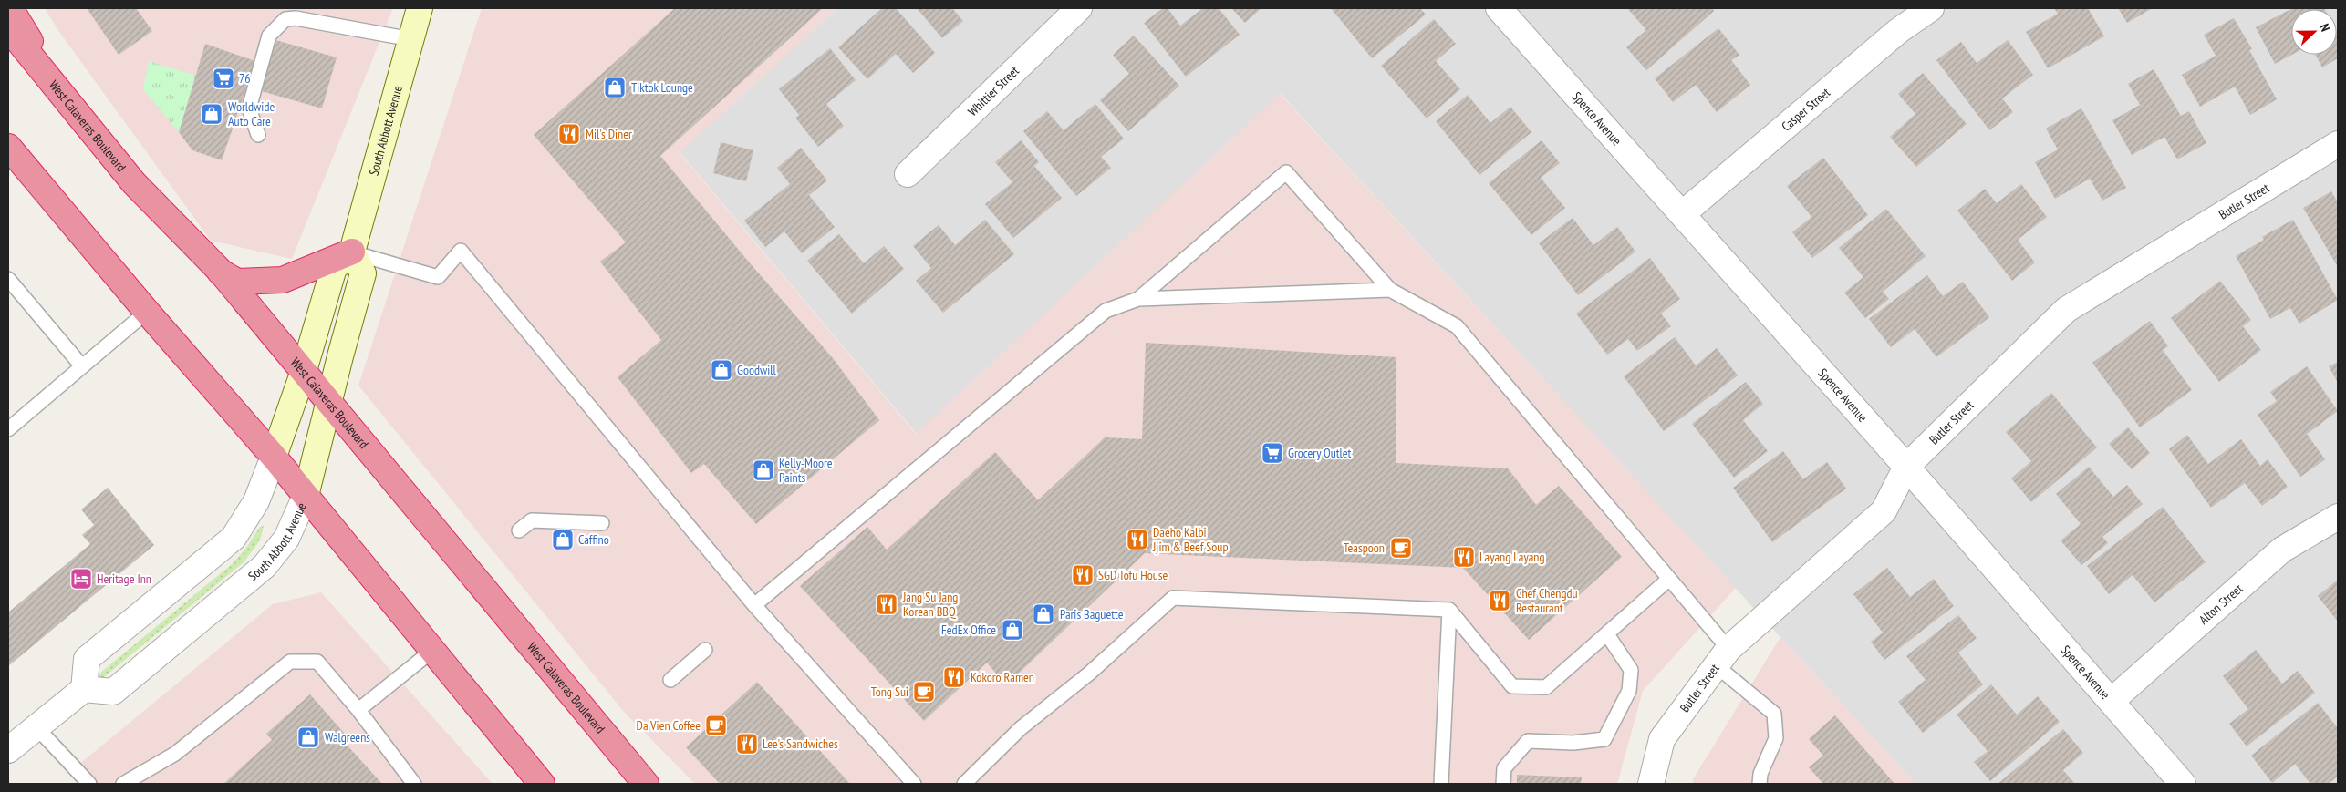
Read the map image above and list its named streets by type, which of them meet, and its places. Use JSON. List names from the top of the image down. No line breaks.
{"streets":{"highway":["West Calaveras Boulevard"],"street":["Whittier Street","Casper Street","Spence Avenue","South Abbott Avenue","Butler Street","Alton Street"]},"crossings":[["Casper Street","Spence Avenue"],["Spence Avenue","Butler Street"],["Spence Avenue","Alton Street"],["West Calaveras Boulevard","South Abbott Avenue"]],"places":{"supermarket":["76","Grocery Outlet"],"shop":["Tiktok Lounge","Worldwide Auto Care","Goodwill","Kelly-Moore Paints","Caffino","Paris Baguette","FedEx Office","Walgreens"],"restaurant":["Mil's Diner","Daeho Kalbi Jjim & Beef Soup","Layang Layang","SGD Tofu House","Chef Chengdu Restaurant","Jang Su Jang Korean BBQ","Kokoro Ramen","Lee's Sandwiches"],"cafe":["Teaspoon","Tong Sui","Da Vien Coffee"],"hotel":["Heritage Inn"]},"north":"right"}
